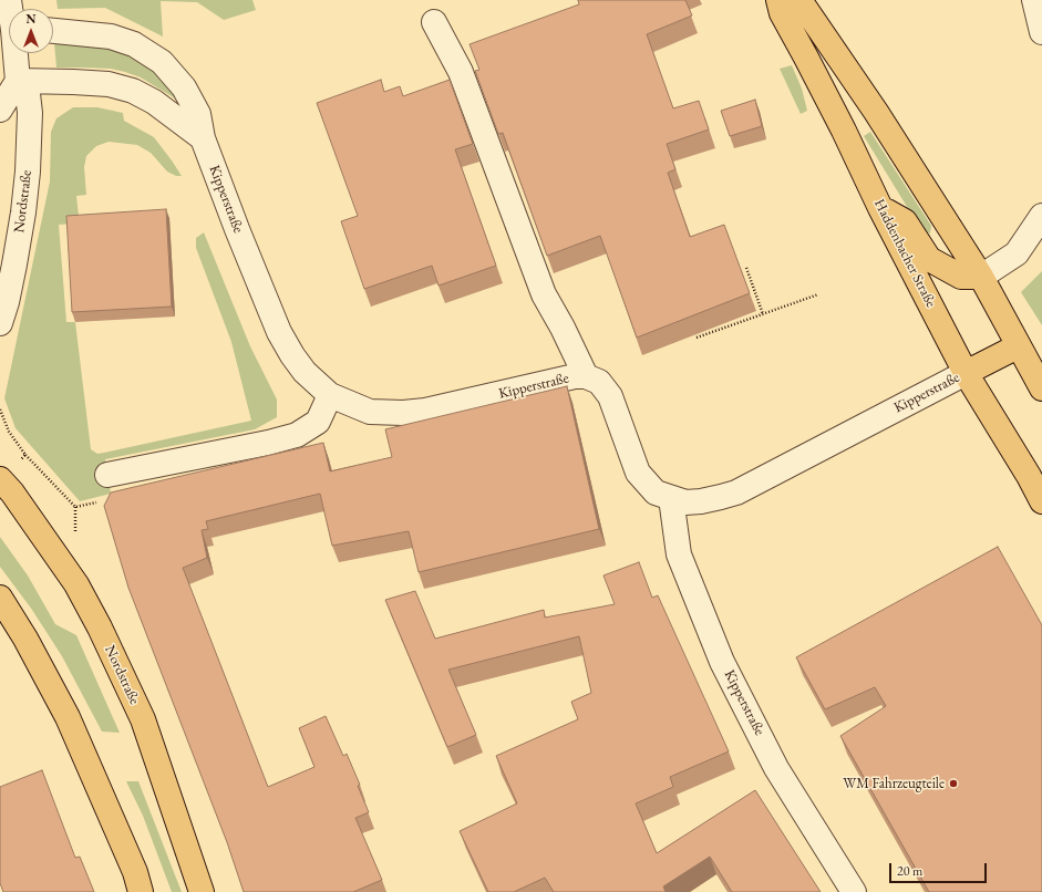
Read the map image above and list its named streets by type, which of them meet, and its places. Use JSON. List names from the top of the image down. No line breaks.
{"streets":{"main road":["Nordstraße","Haddenbacher Straße"],"street":["Kipperstraße"]},"crossings":[["Kipperstraße","Haddenbacher Straße"]],"places":["WM Fahrzeugteile"],"scale_bar":"20 m","north":"top"}
